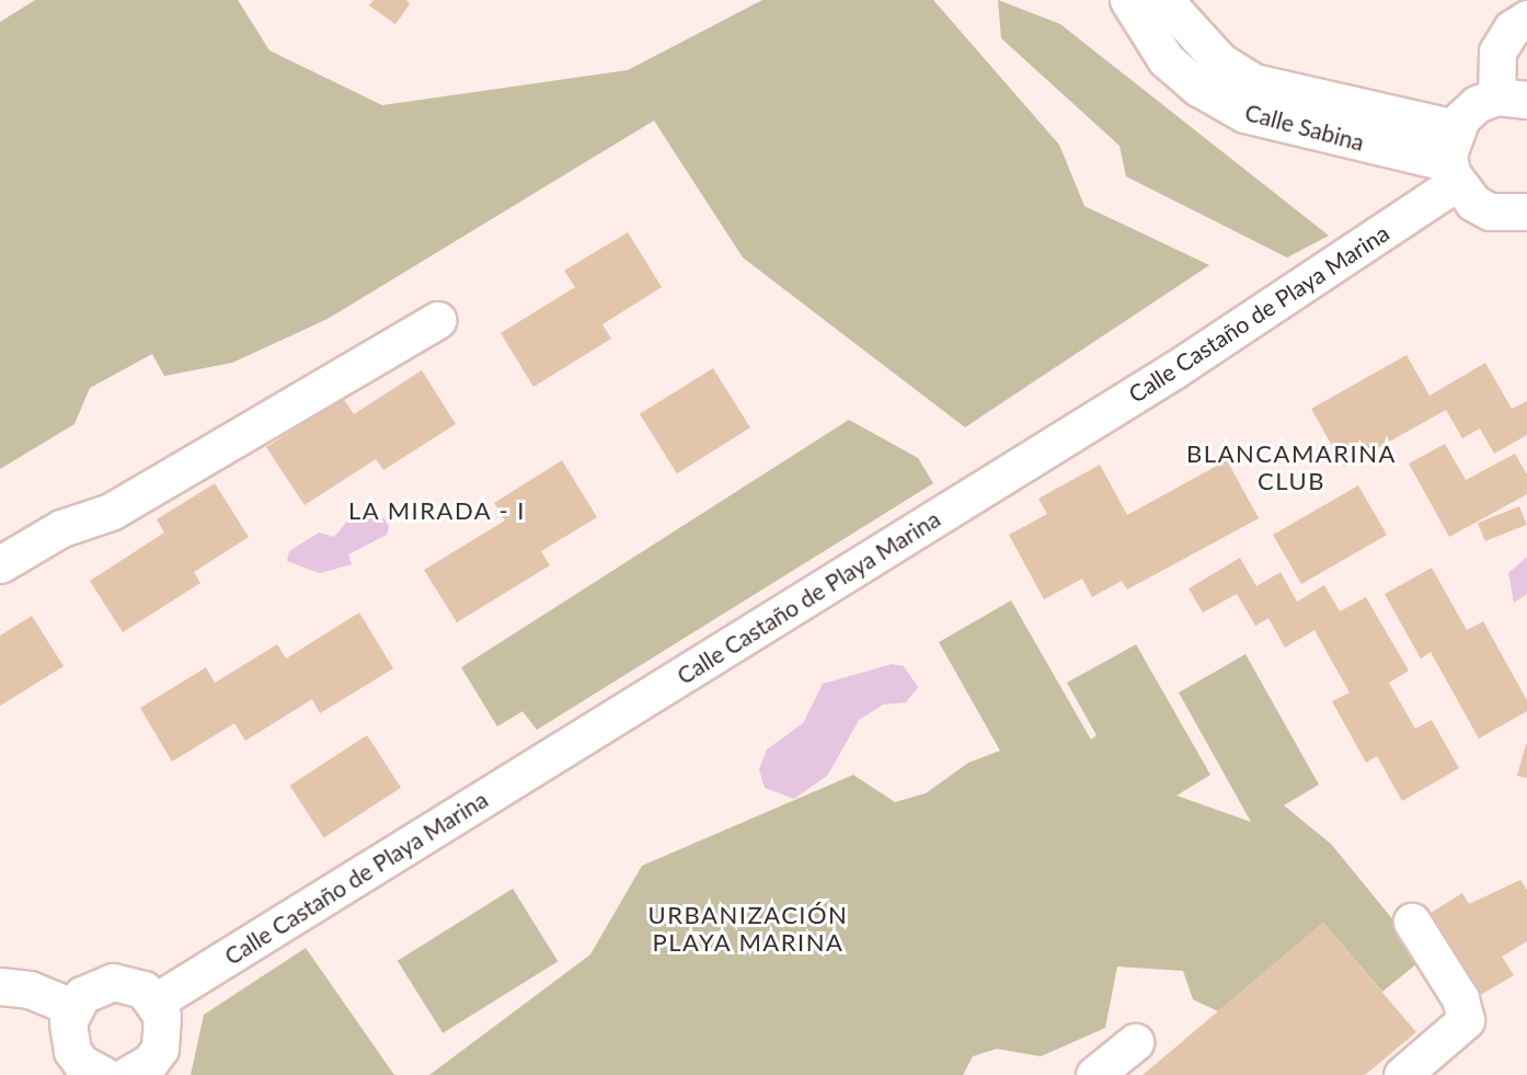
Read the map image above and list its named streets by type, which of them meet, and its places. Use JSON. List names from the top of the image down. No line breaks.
{"streets":{"street":["Calle Sabina","Calle Castaño de Playa Marina"]},"crossings":[["Calle Sabina","Calle Castaño de Playa Marina"]],"districts":["BLANCAMARINA CLUB","LA MIRADA - I","URBANIZACIÓN PLAYA MARINA"]}
